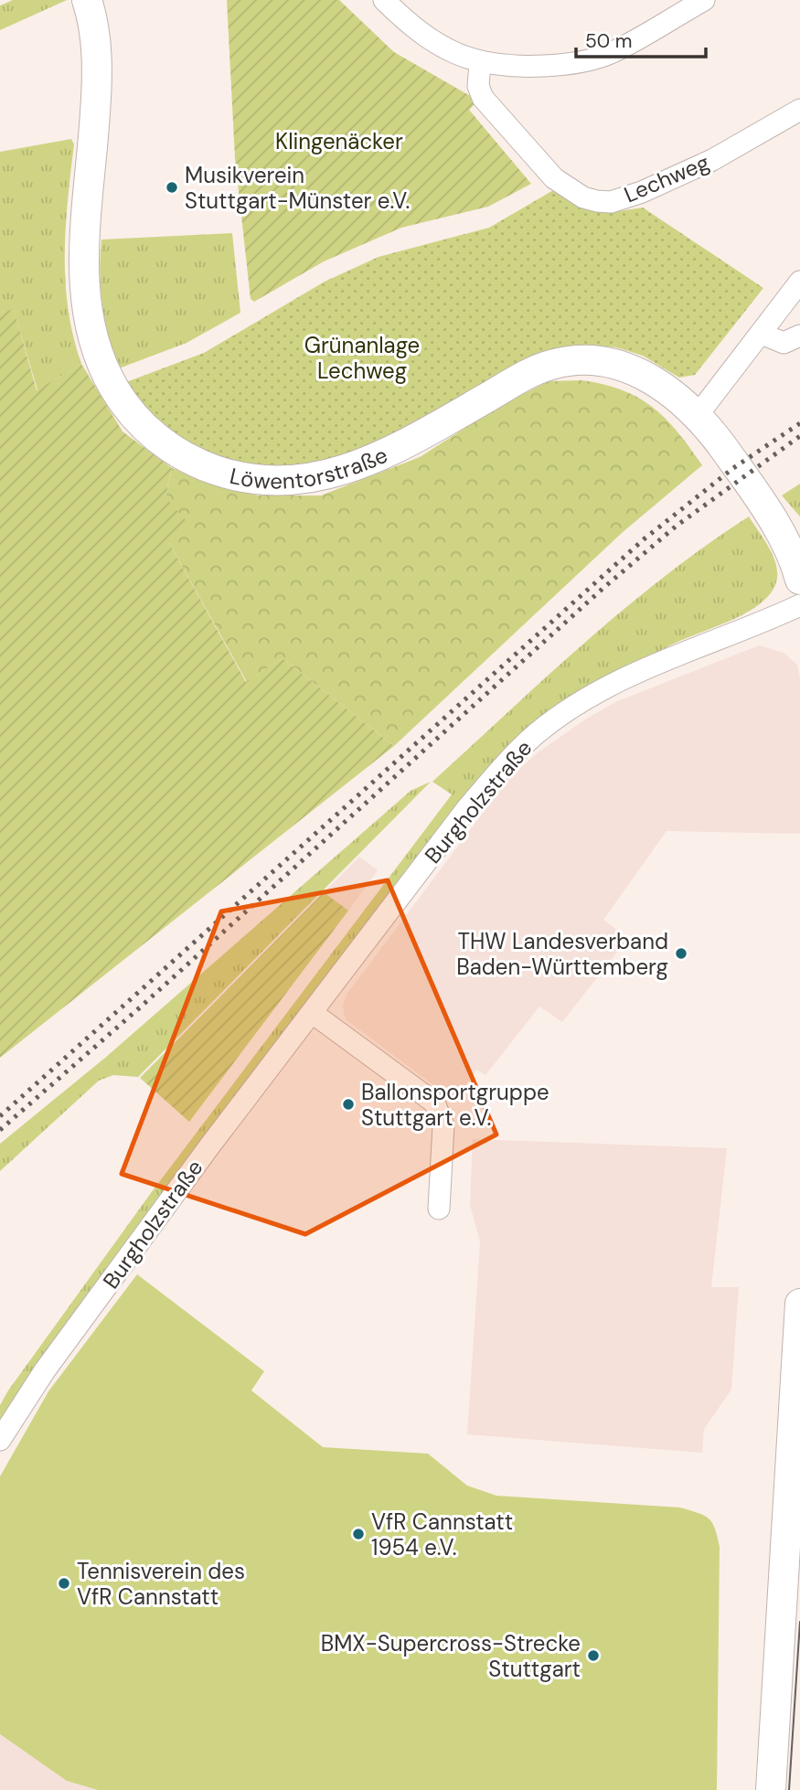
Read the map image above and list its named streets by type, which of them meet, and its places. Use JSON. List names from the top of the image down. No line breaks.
{"streets":{"main road":["Löwentorstraße"],"street":["Lechweg","Burgholzstraße"]},"parks":["Klingenäcker","Grünanlage Lechweg"],"places":["Musikverein Stuttgart-Münster e.V.","THW Landesverband Baden-Württemberg","Ballonsportgruppe Stuttgart e.V.","VfR Cannstatt 1954 e.V.","Tennisverein des VfR Cannstatt","BMX-Supercross-Strecke Stuttgart"],"scale_bar":"50 m"}
